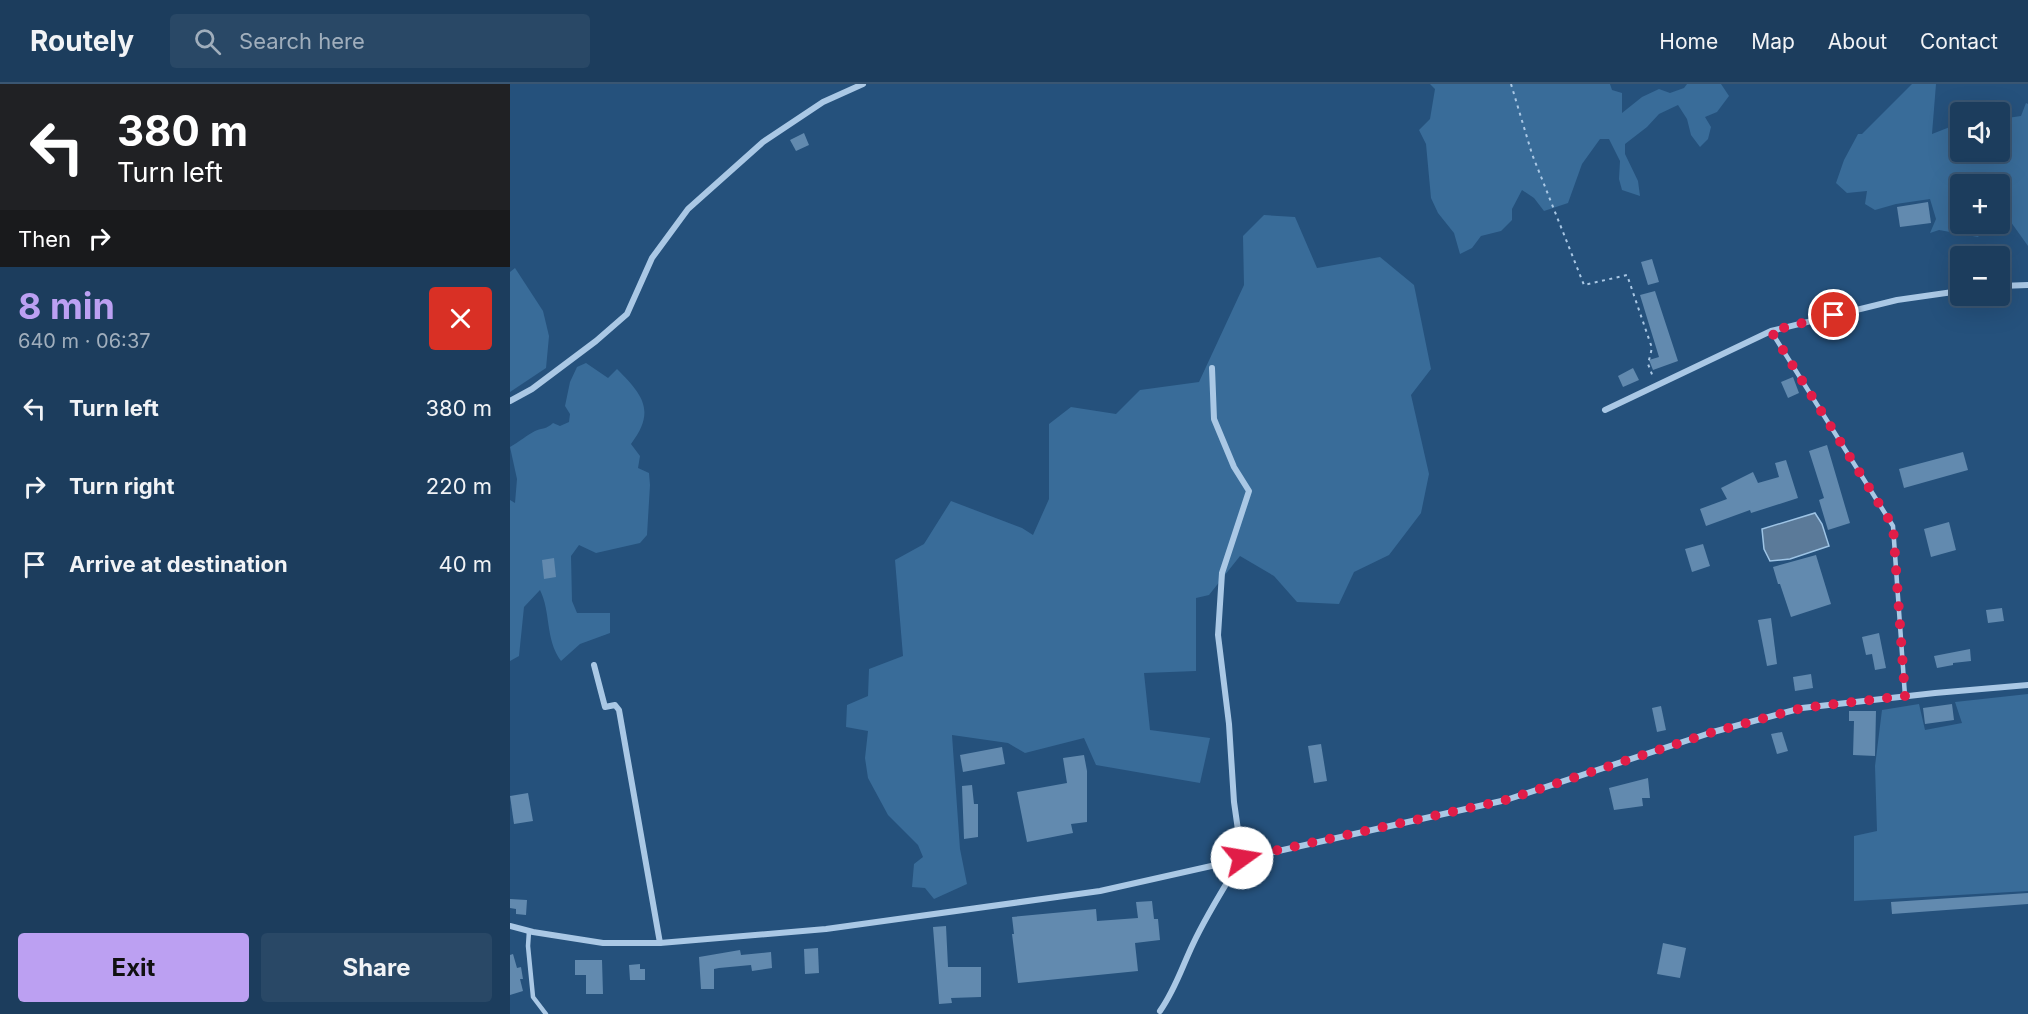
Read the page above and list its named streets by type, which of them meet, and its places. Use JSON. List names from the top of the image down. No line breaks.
{"page":{"header":"Routely","search":"Search here","nav":["Home","Map","About","Contact"],"turn":["380 m","Turn left"],"map_buttons":["+","−"],"then":"Then","heading":["8 min","640 m · 06:37"],"list":[{"name":"Turn left","value":"380 m"},{"name":"Turn right","value":"220 m"},{"name":"Arrive at destination","value":"40 m"}],"buttons":["Exit","Share"]}}
